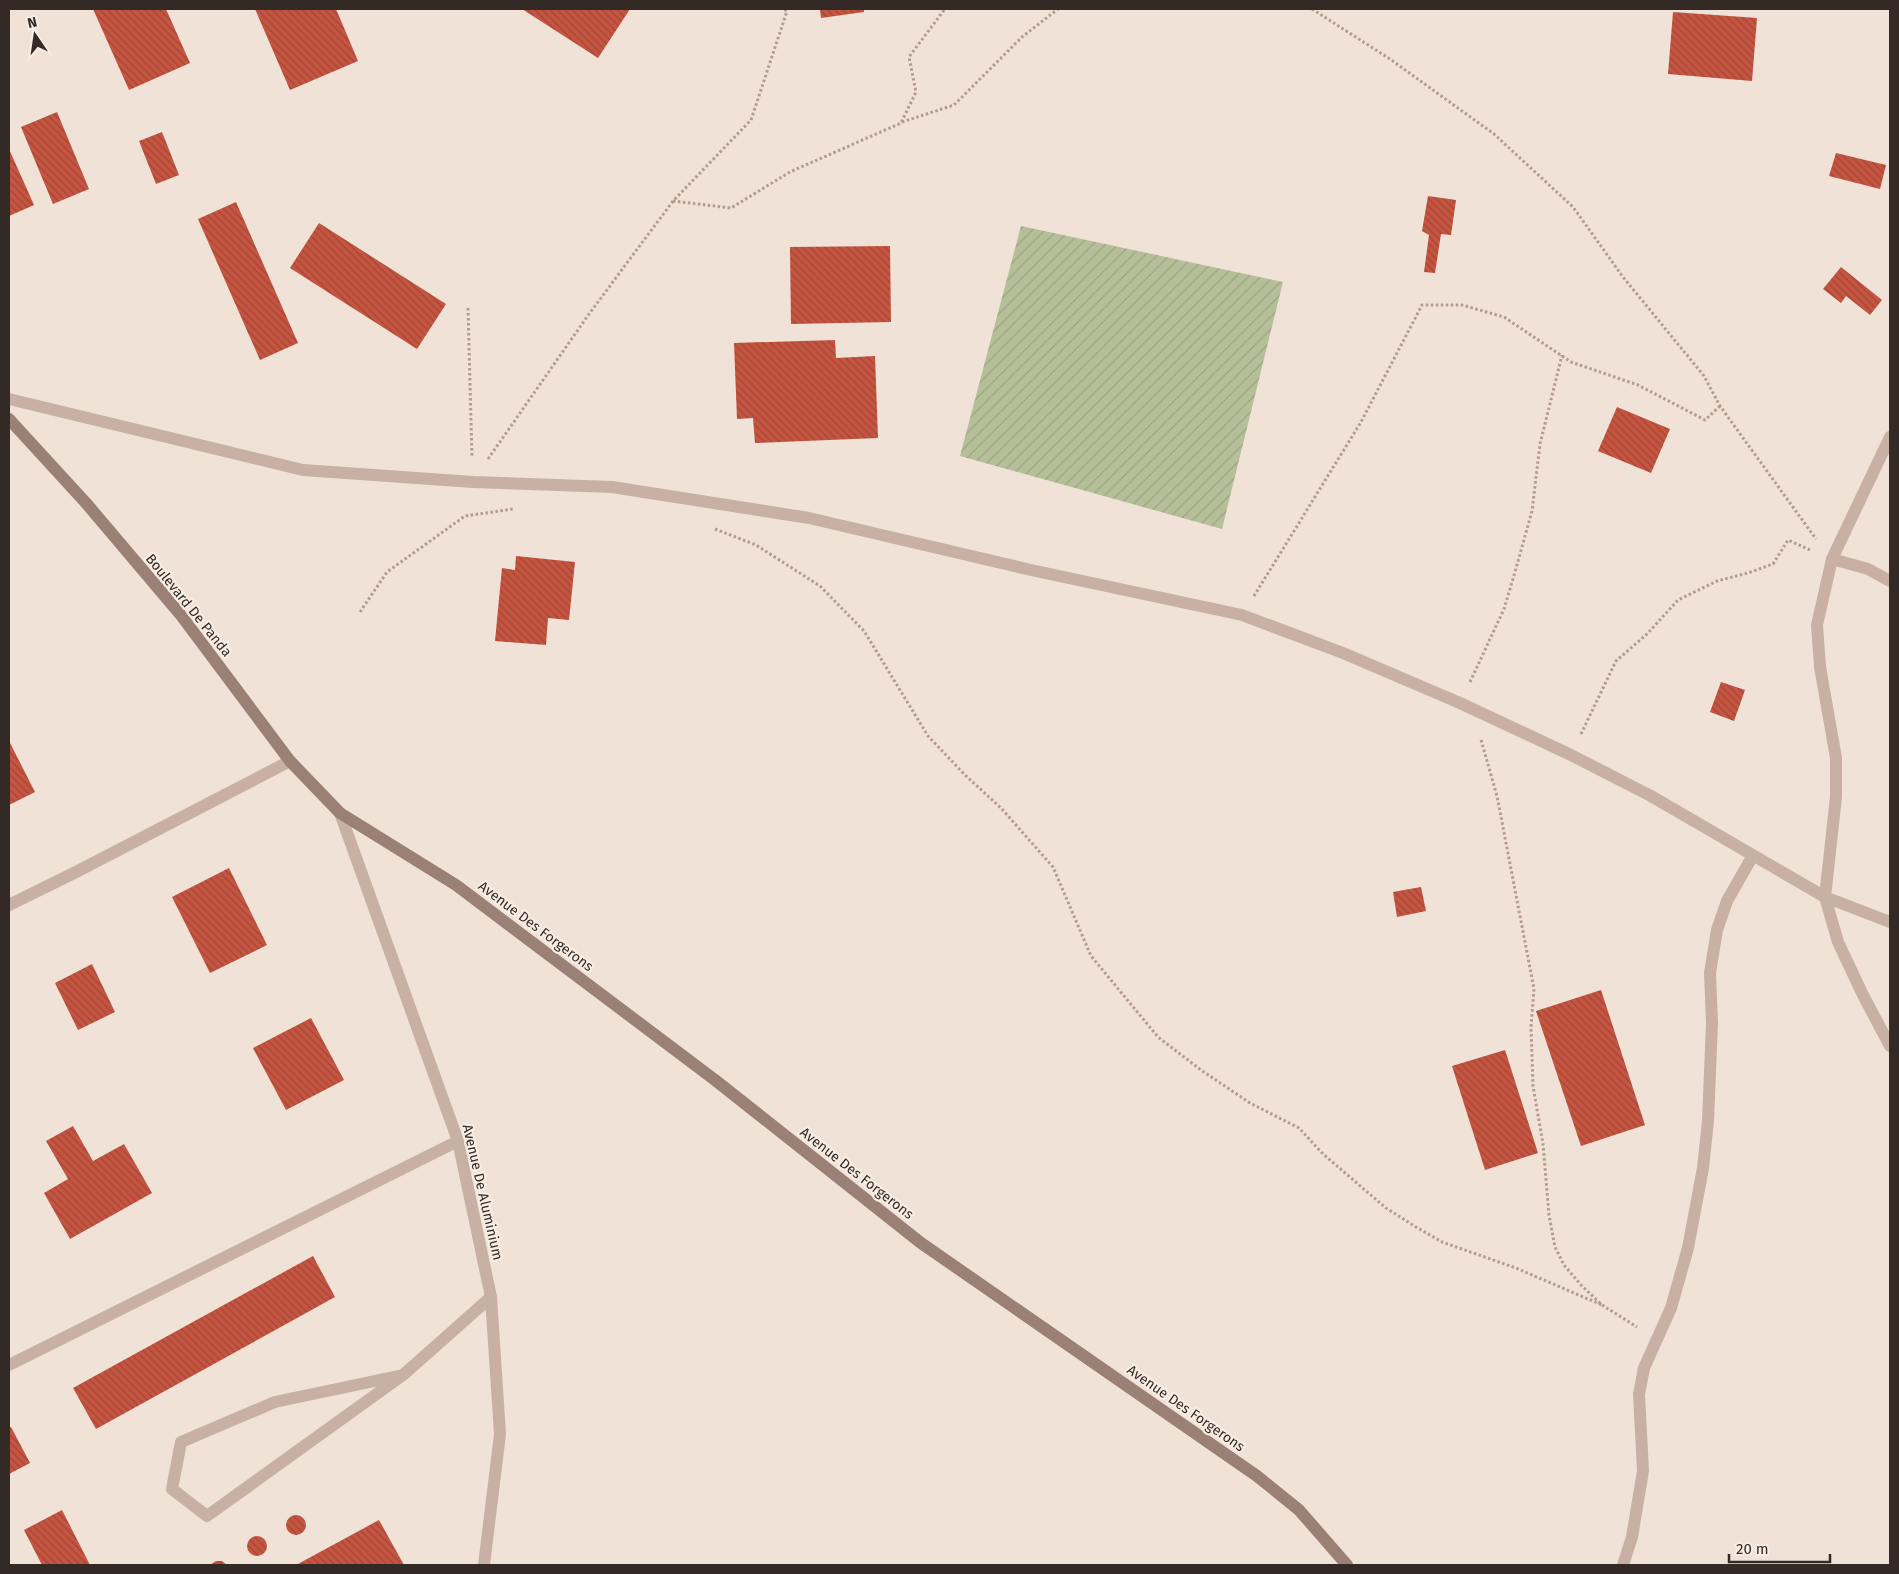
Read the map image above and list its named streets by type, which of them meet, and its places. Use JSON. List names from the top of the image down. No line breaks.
{"streets":{"street":["Boulevard De Panda","Avenue Des Forgerons","Avenue De Aluminium"]},"crossings":[["Boulevard De Panda","Avenue Des Forgerons"],["Boulevard De Panda","Avenue De Aluminium"],["Avenue Des Forgerons","Avenue De Aluminium"]],"scale_bar":"20 m","north":"top"}
